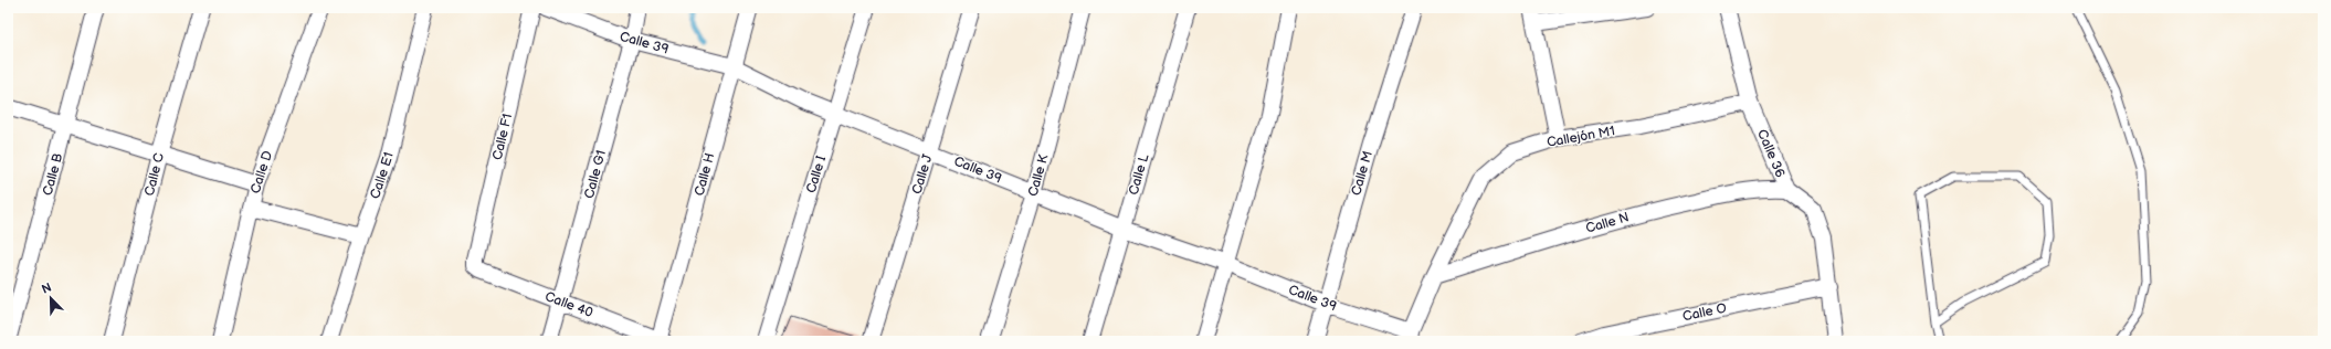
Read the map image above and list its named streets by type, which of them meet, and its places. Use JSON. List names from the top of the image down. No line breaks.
{"streets":{"street":["Calle 39","Calle F1","Callejón M1","Calle 36","Calle D","Calle M","Calle B","Calle C","Calle G1","Calle H","Calle I","Calle J","Calle L","Calle E1","Calle K","Calle N","Calle 40","Calle O"]},"crossings":[["Calle 39","Callejón M1"],["Calle 39","Calle M"],["Calle 39","Calle G1"],["Calle 39","Calle H"],["Calle 39","Calle I"],["Calle 39","Calle J"],["Calle 39","Calle L"],["Calle 39","Calle K"],["Calle F1","Calle 40"],["Callejón M1","Calle 36"],["Callejón M1","Calle N"],["Calle 36","Calle N"],["Calle 36","Calle O"],["Calle G1","Calle 40"],["Calle H","Calle 40"]],"north":"top left"}
